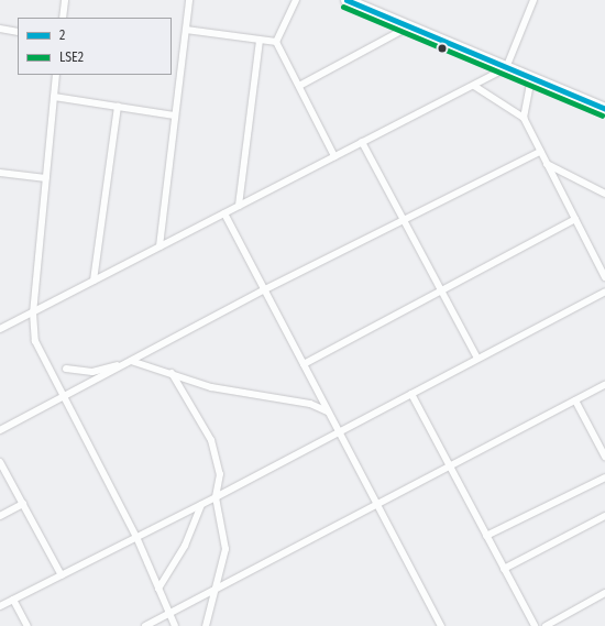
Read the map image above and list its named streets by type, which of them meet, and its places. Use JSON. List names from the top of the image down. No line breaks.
{"lines":["transit line 2","transit line LSE2"],"legend":["2","LSE2"]}
